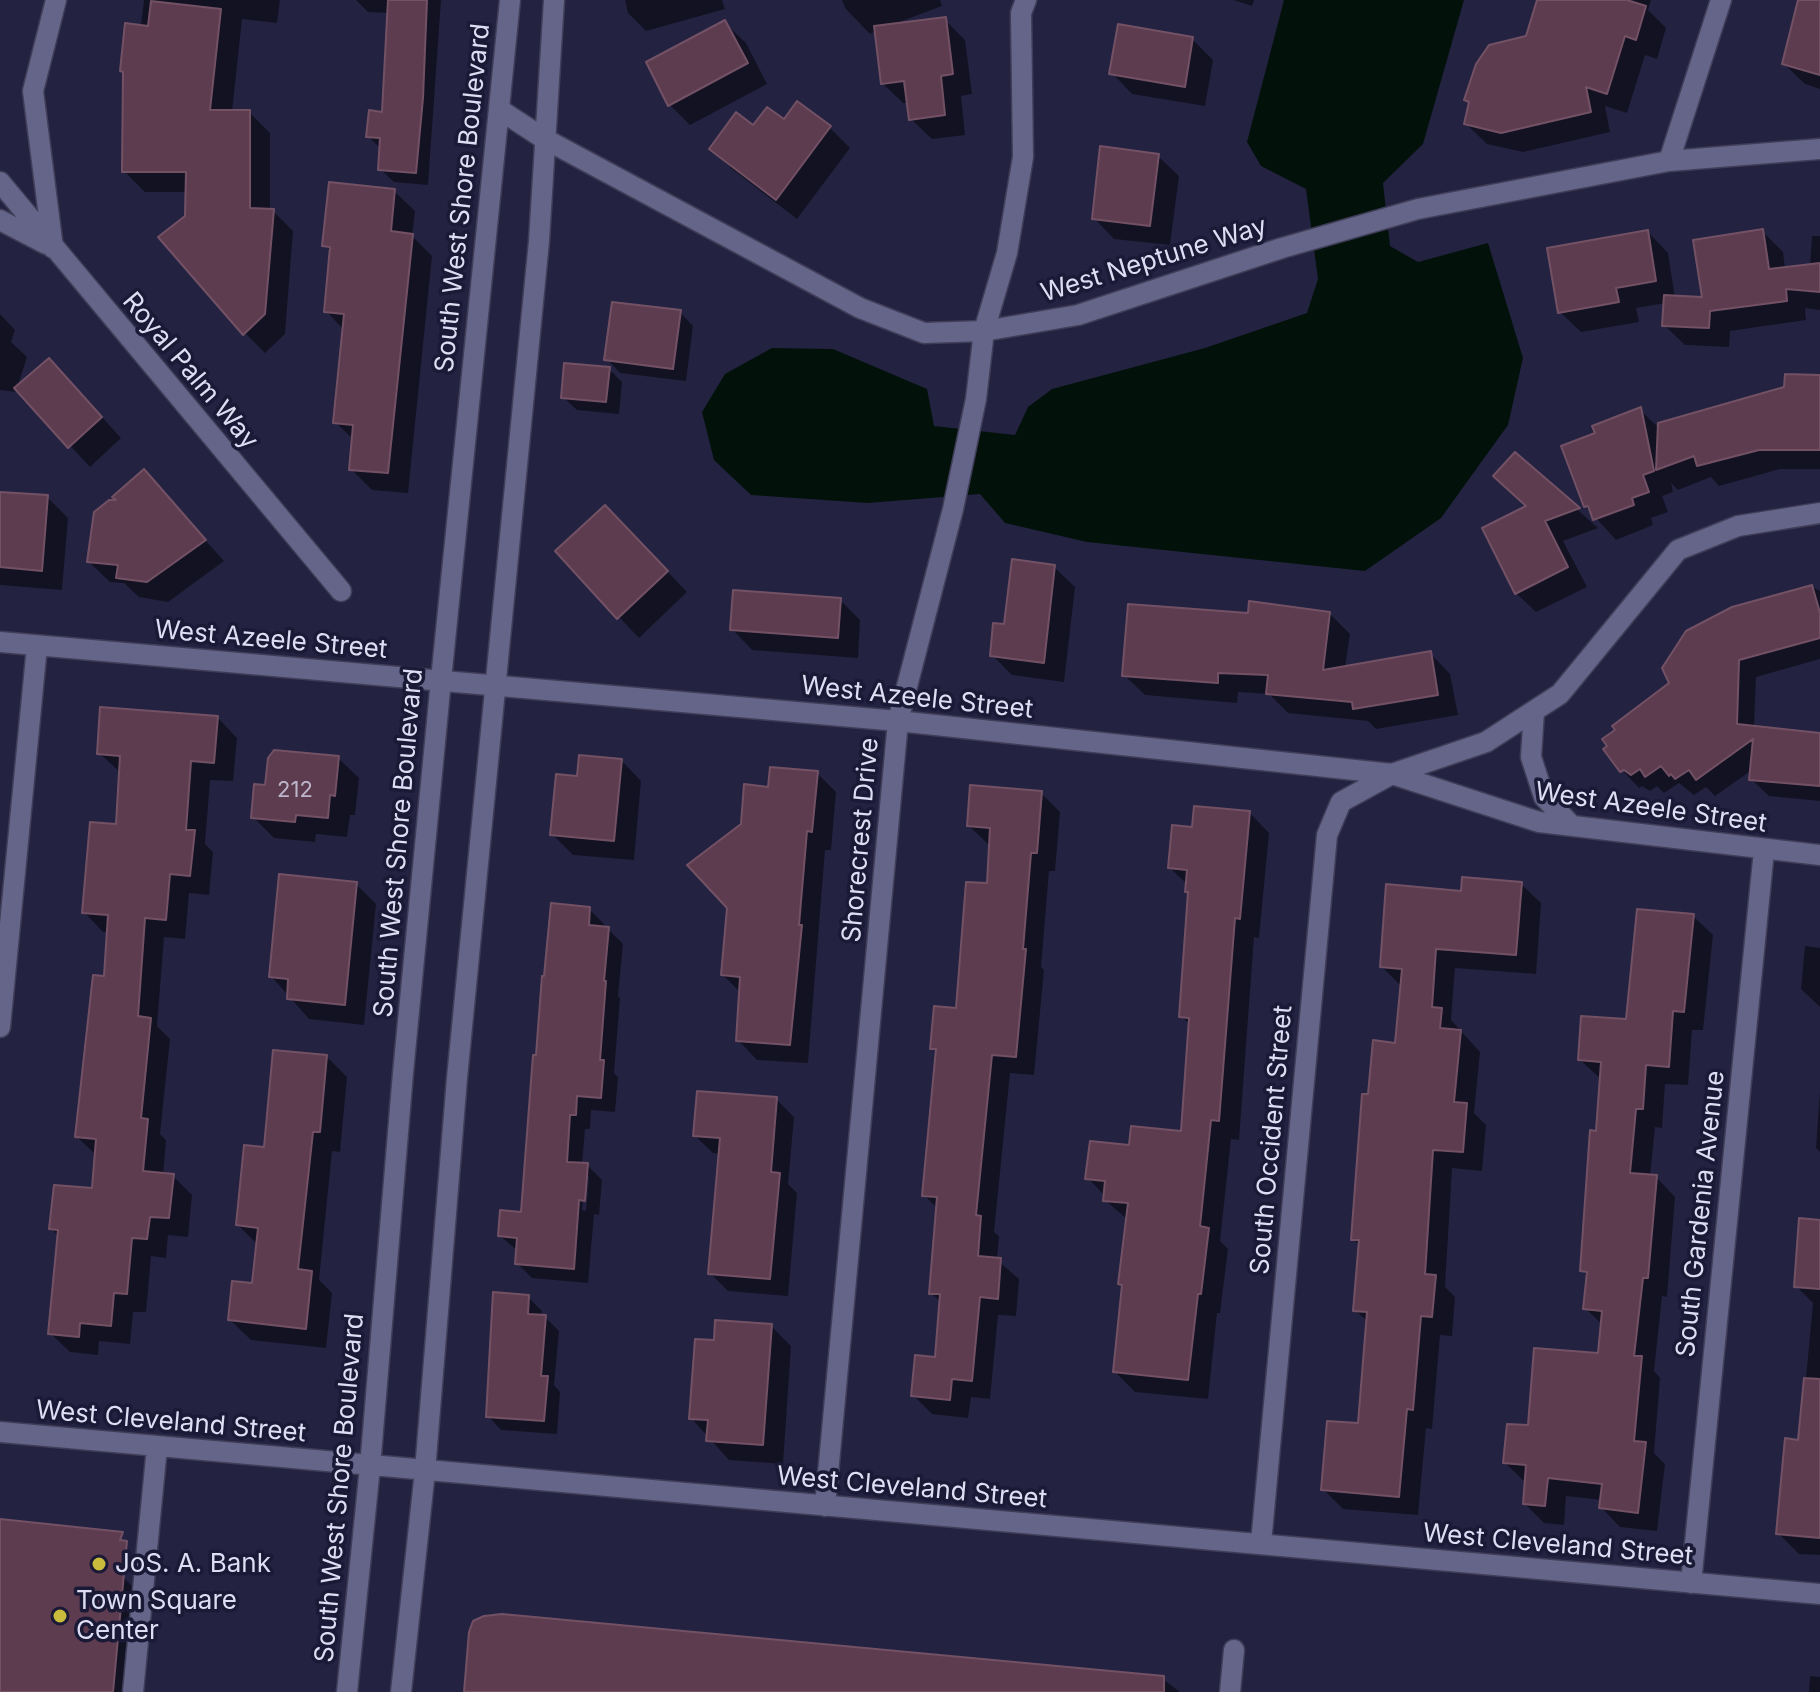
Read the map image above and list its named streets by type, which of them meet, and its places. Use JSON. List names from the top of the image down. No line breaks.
{"streets":{"street":["South West Shore Boulevard","West Neptune Way","Royal Palm Way","West Azeele Street","Shorecrest Drive","South Occident Street","South Gardenia Avenue","West Cleveland Street"]},"crossings":[["South West Shore Boulevard","West Neptune Way"],["South West Shore Boulevard","West Azeele Street"],["South West Shore Boulevard","West Cleveland Street"],["West Neptune Way","Shorecrest Drive"],["West Azeele Street","Shorecrest Drive"],["West Azeele Street","South Occident Street"],["West Azeele Street","South Gardenia Avenue"],["Shorecrest Drive","West Cleveland Street"],["South Occident Street","West Cleveland Street"],["South Gardenia Avenue","West Cleveland Street"]],"places":["JoS. A. Bank","Town Square Center"],"house_numbers":["212"]}
